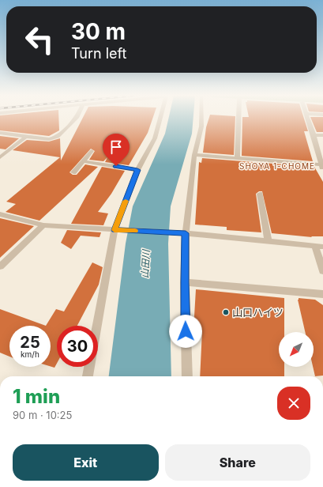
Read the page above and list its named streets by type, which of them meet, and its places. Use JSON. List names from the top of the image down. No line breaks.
{"districts":["SHOYA 1-CHOME"],"water":["山田川"],"places":["山口ハイツ"],"north":"bottom left","page":{"turn":["30 m","Turn left"],"speed":"25 km/h","limit":"30","heading":["1 min","90 m · 10:25"],"buttons":["Exit","Share"]}}
